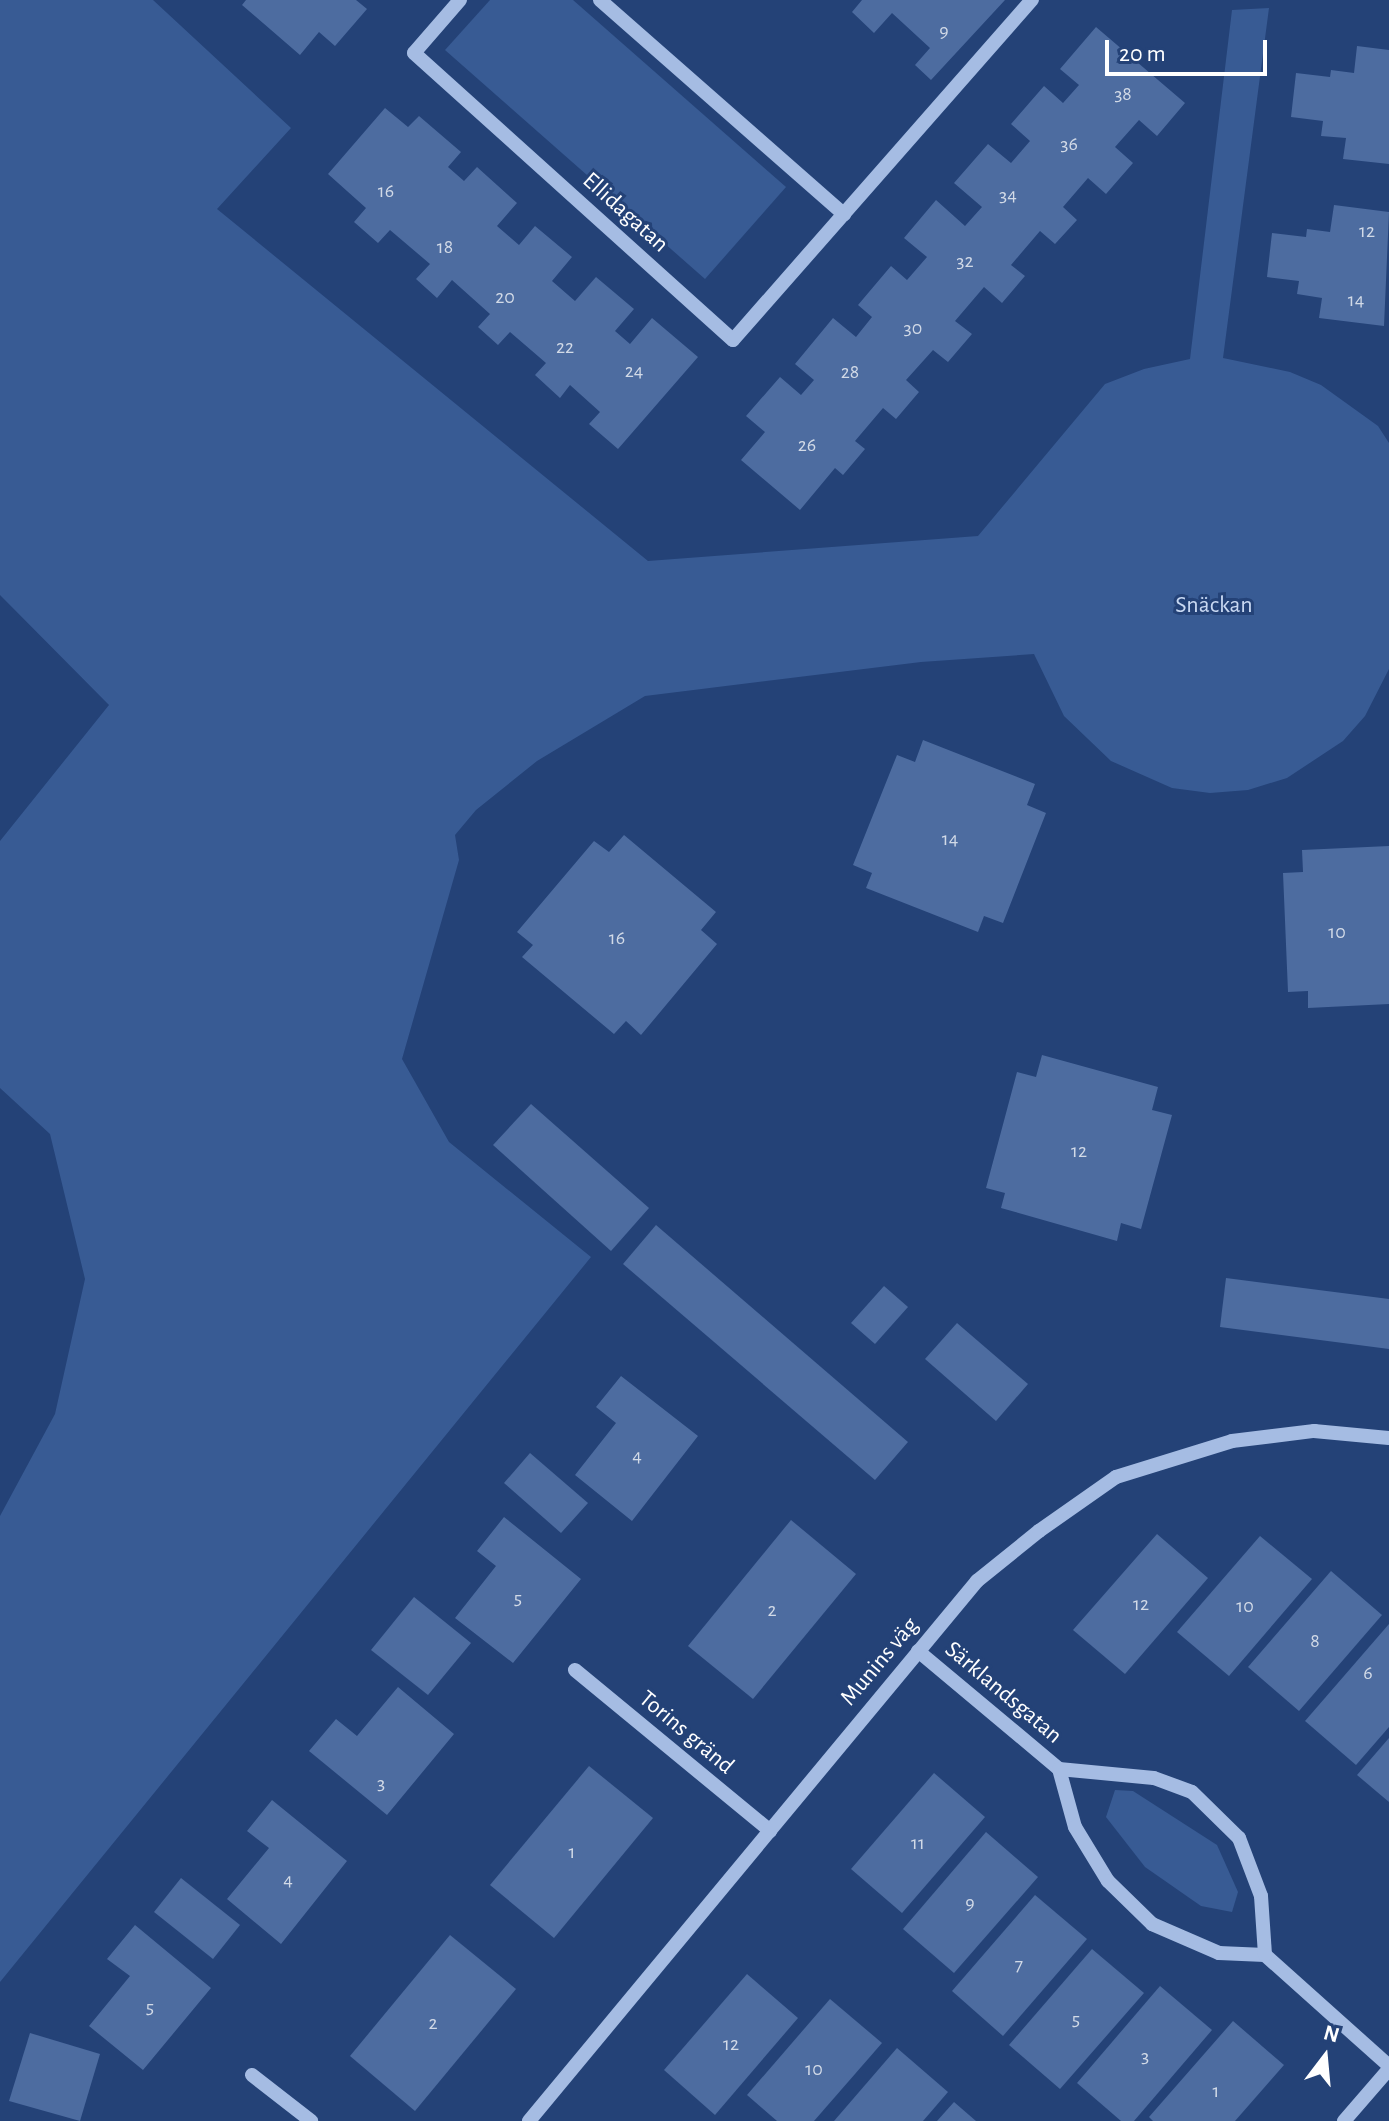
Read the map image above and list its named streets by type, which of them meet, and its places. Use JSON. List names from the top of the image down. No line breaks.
{"streets":{"street":["Ellidagatan","Munins väg","Särklandsgatan","Torins gränd"]},"crossings":[["Munins väg","Särklandsgatan"],["Munins väg","Torins gränd"]],"parks":["Snäckan"],"house_numbers":["9","38","36","16","34","12","18","32","20","14","30","22","24","28","26","14","10","16","12","4","5","12","10","2","8","6","3","11","1","4","9","7","5","5","2","12","3","10","1"],"scale_bar":"20 m","north":"top"}
